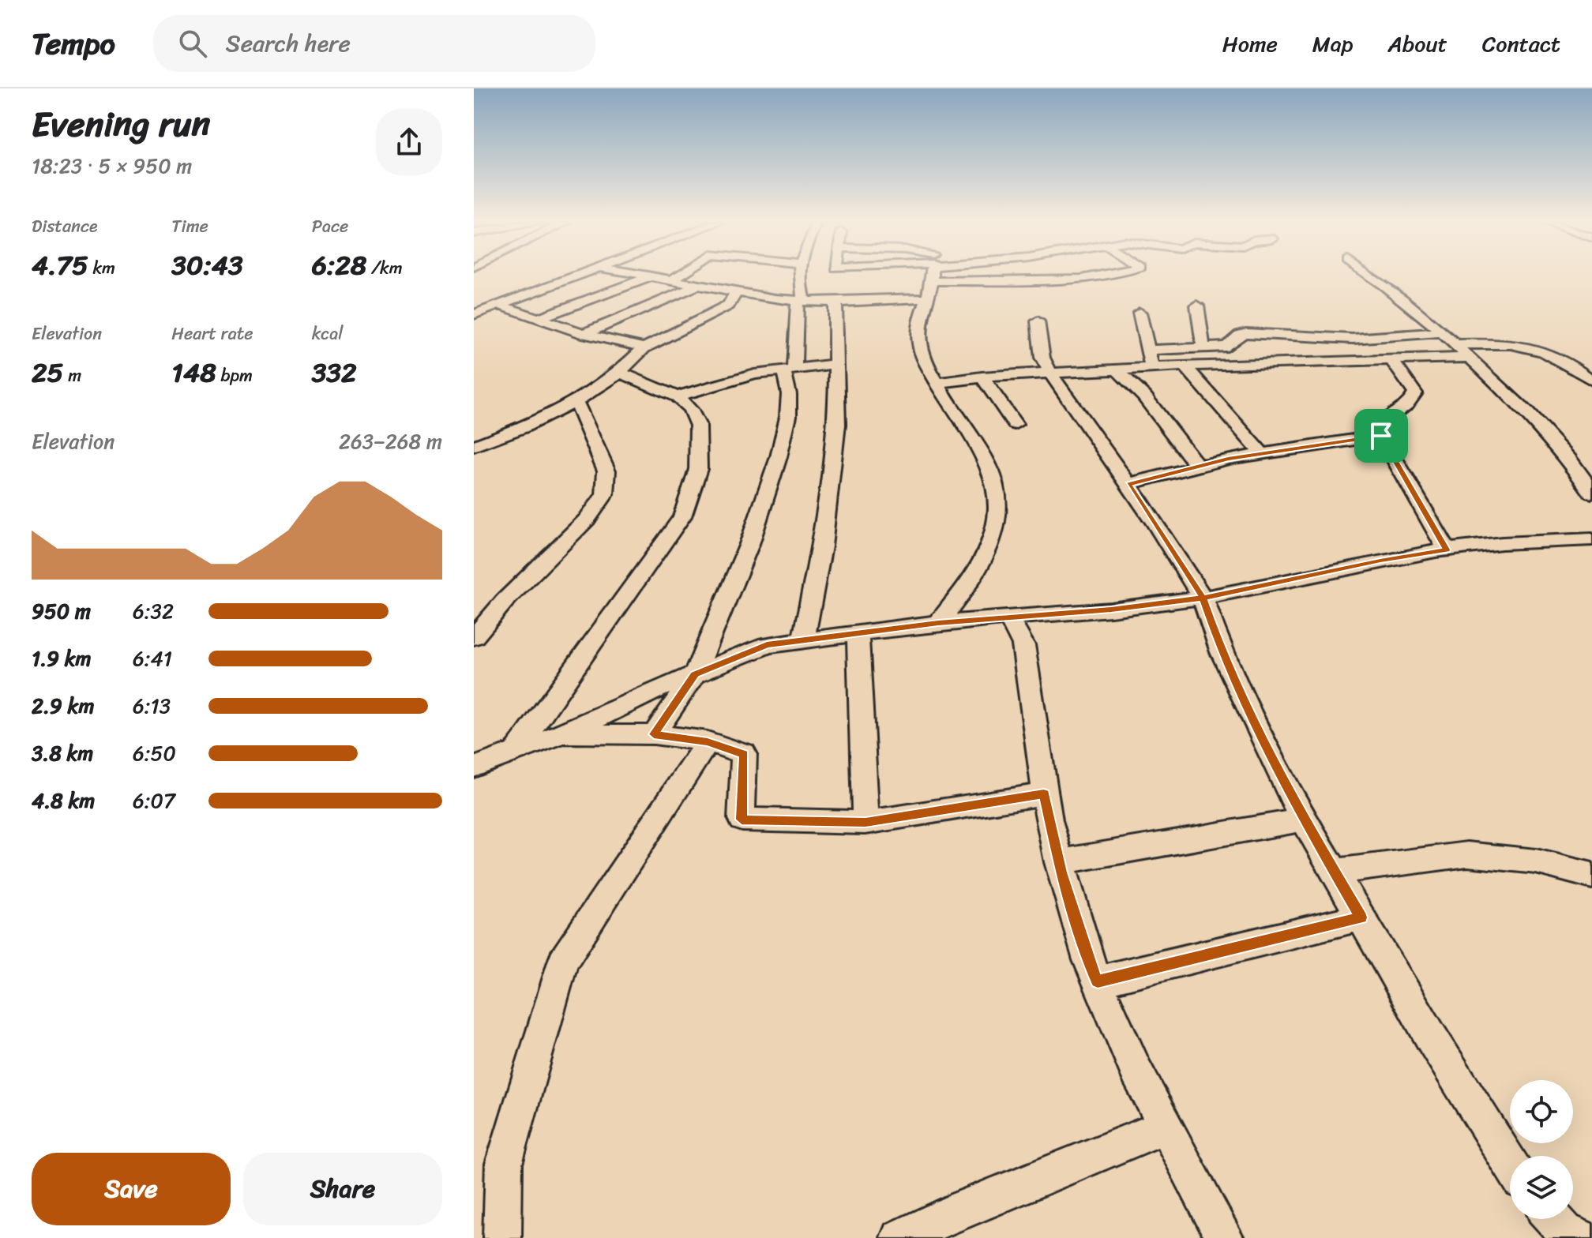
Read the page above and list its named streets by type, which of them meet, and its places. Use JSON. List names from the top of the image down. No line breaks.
{"page":{"header":"Tempo","search":"Search here","nav":["Home","Map","About","Contact"],"heading":["Evening run","18:23 · 5 × 950 m"],"stats":[["Distance","4.75 km"],["Time","30:43"],["Pace","6:28 /km"],["Elevation","25 m"],["Heart rate","148 bpm"],["kcal","332"]],"chart":["Elevation","263–268 m"],"list":[{"name":"950 m","note":"6:32"},{"name":"1.9 km","note":"6:41"},{"name":"2.9 km","note":"6:13"},{"name":"3.8 km","note":"6:50"},{"name":"4.8 km","note":"6:07"}],"buttons":["Save","Share"]}}
